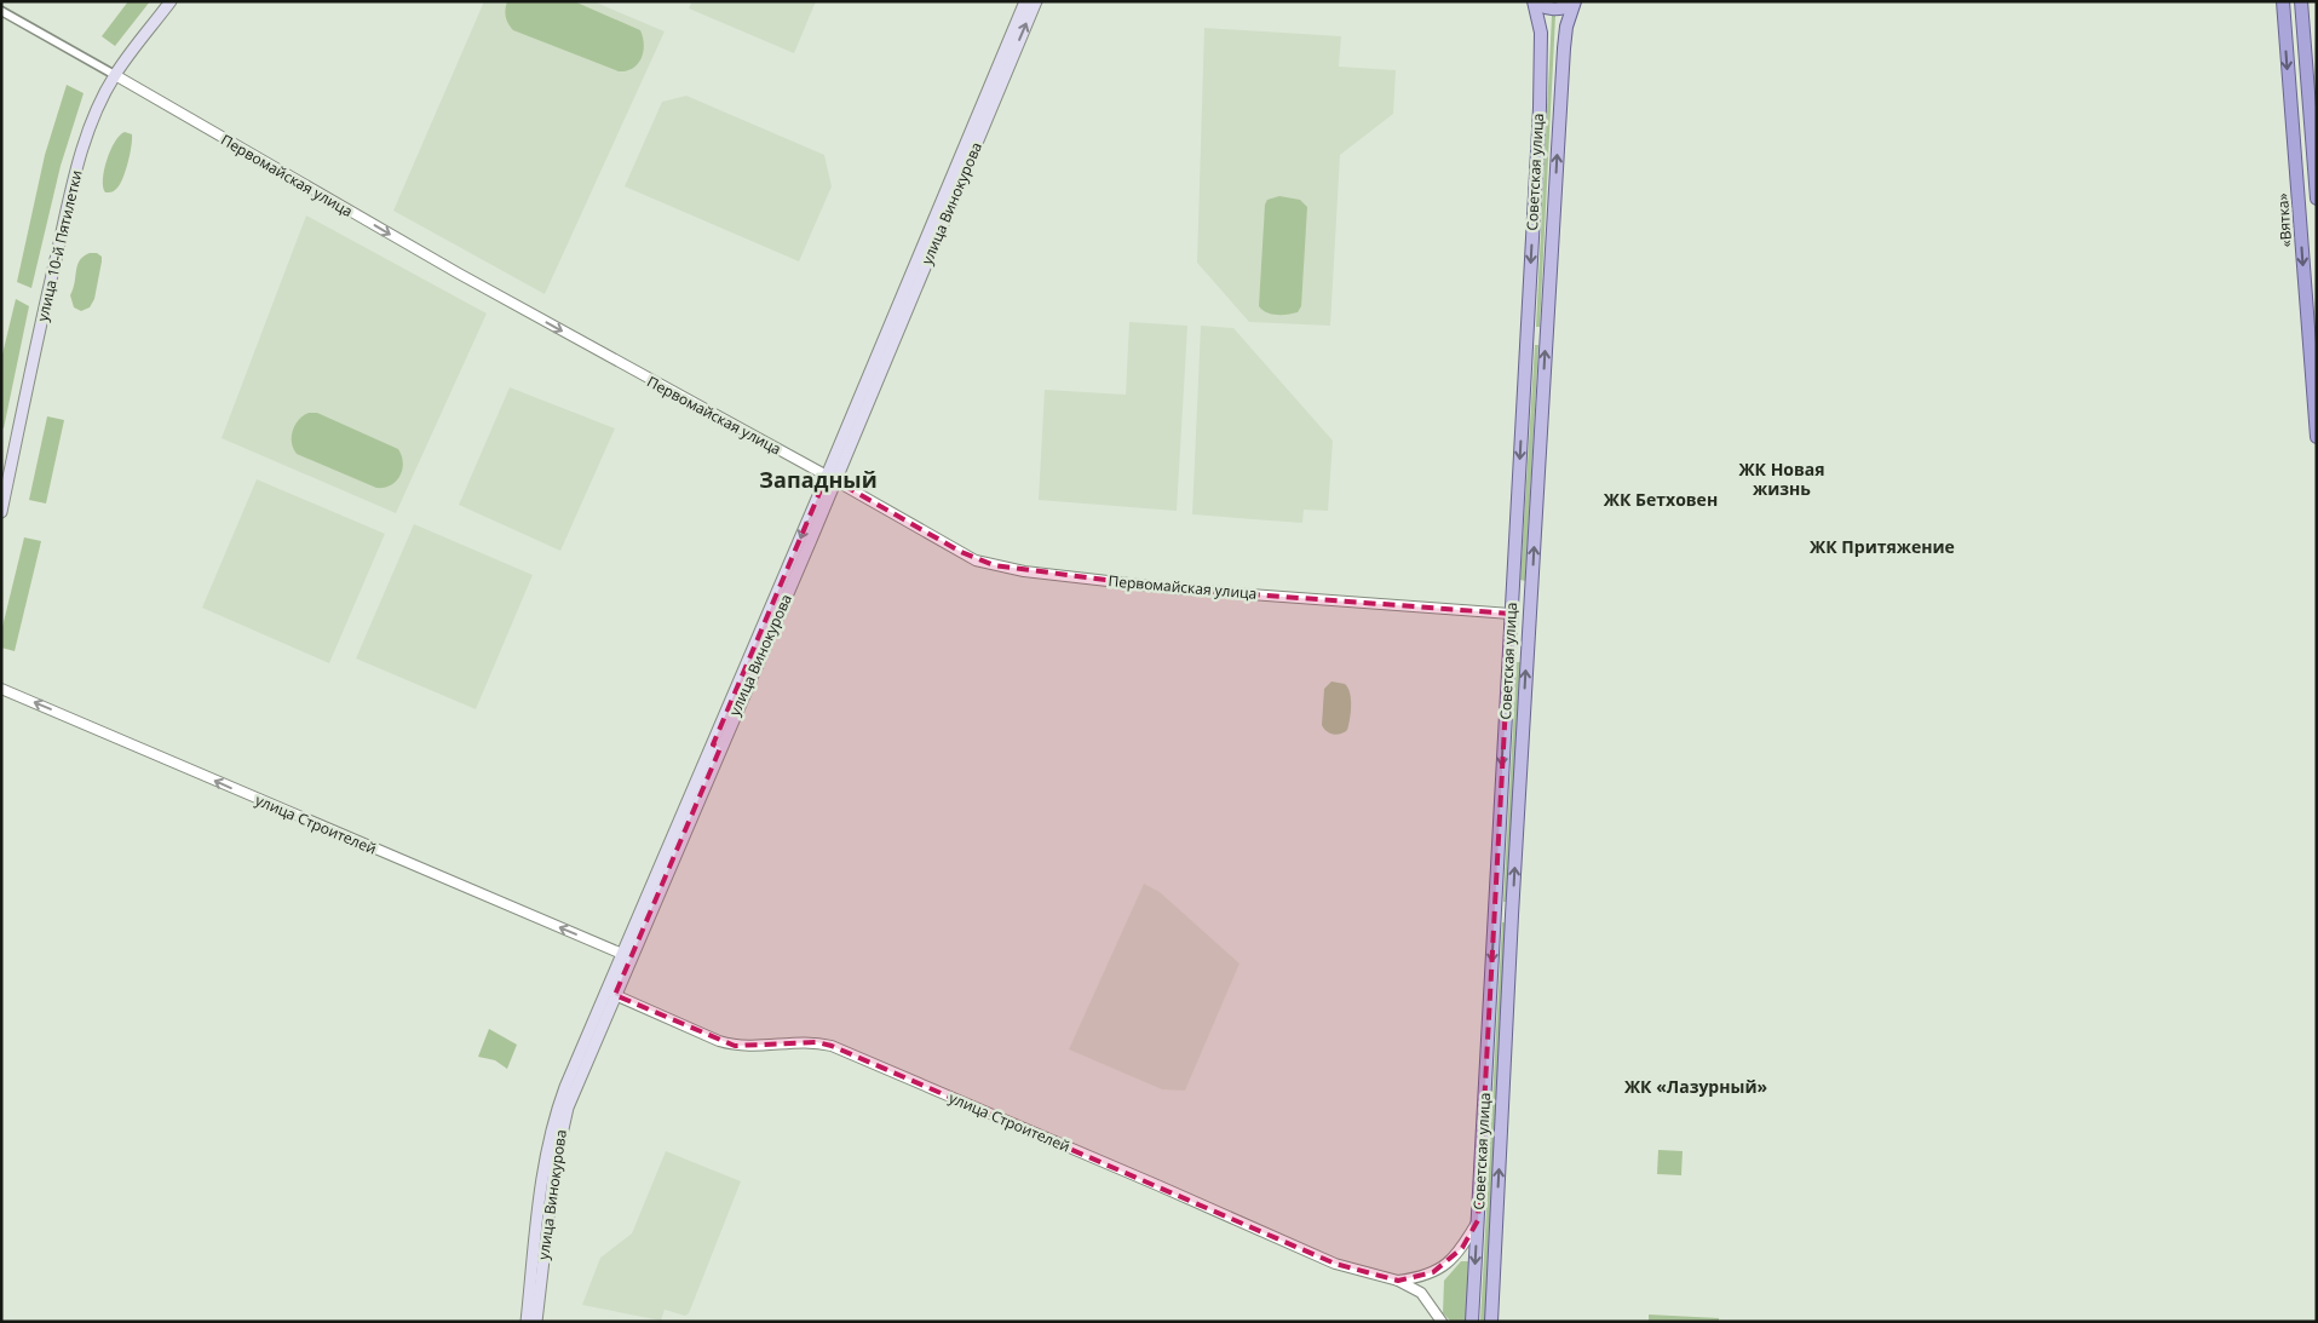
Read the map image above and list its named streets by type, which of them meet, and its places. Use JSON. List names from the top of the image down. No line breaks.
{"streets":{"highway":["«Вятка»"],"main road":["Советская улица","Первомайская улица","улица Винокурова","улица 10-й Пятилетки"],"street":["улица Строителей"]},"crossings":[["Советская улица","Первомайская улица"],["Советская улица","улица Строителей"],["Первомайская улица","улица Винокурова"],["Первомайская улица","улица 10-й Пятилетки"],["улица Винокурова","улица Строителей"]],"one_way":["Первомайская улица","улица Строителей"],"districts":["ЖК Новая жизнь","Западный","ЖК Бетховен","ЖК Притяжение","ЖК «Лазурный»"]}
